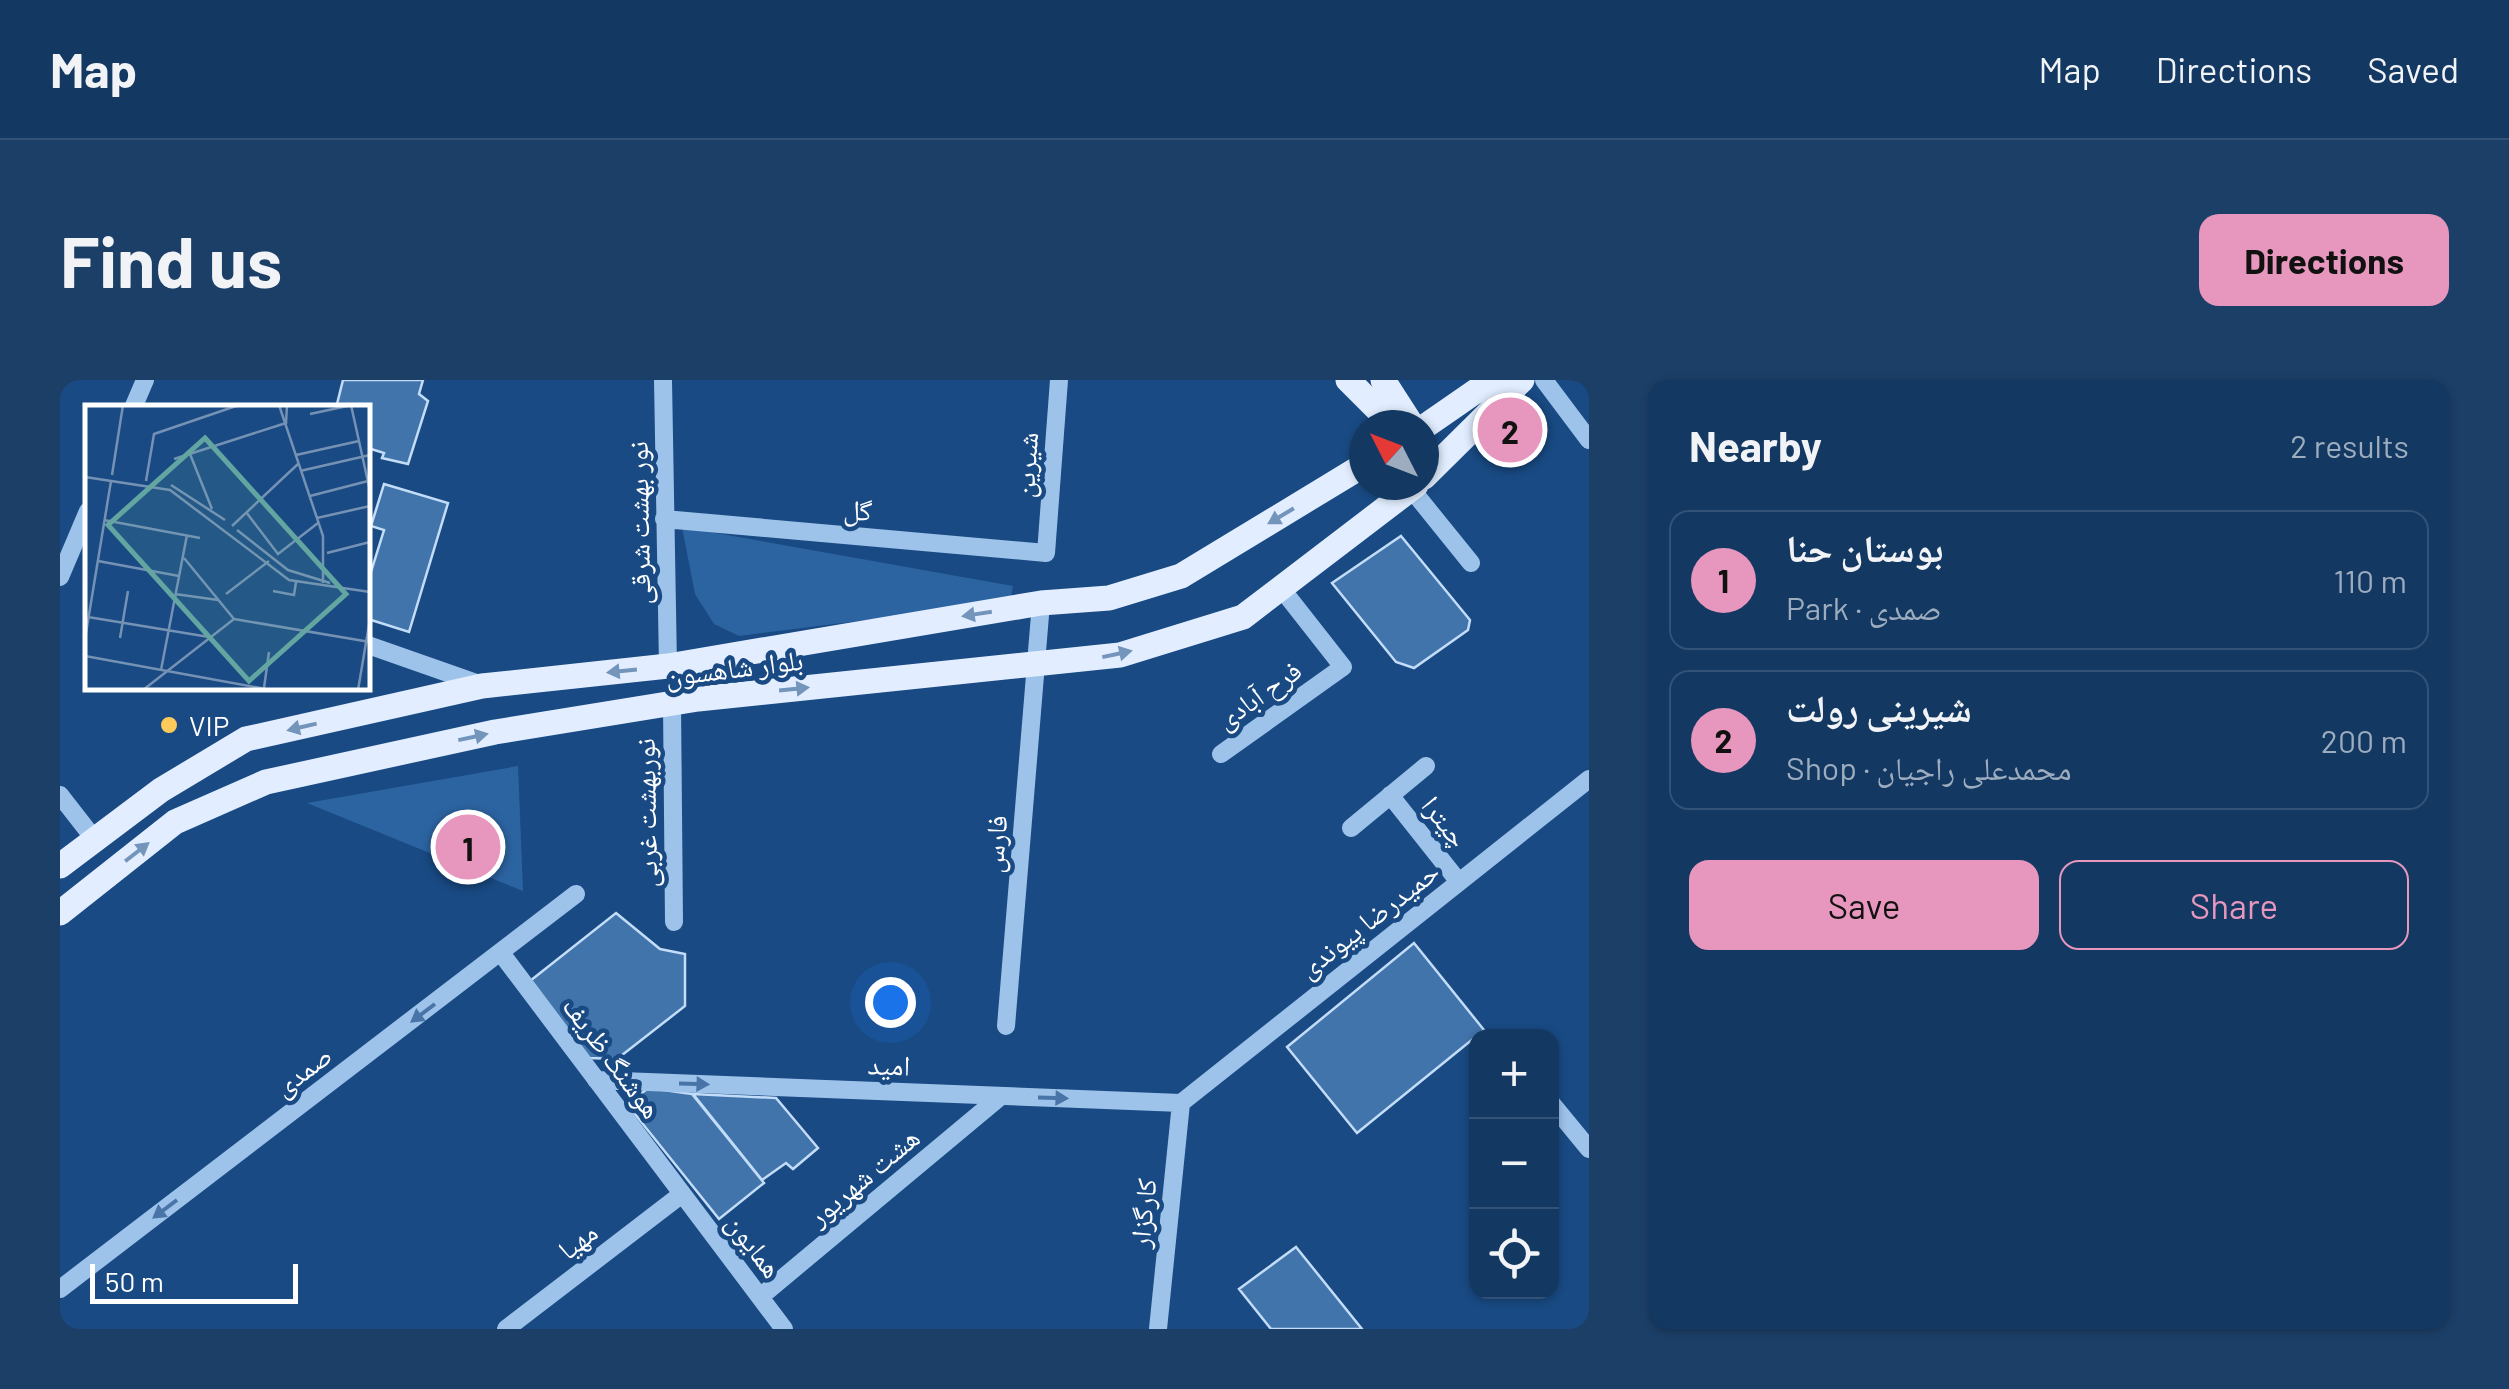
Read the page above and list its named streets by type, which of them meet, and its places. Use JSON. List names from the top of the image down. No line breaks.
{"streets":{"main road":["بلوار شاهسون"],"street":["شیرین","گل","نور بهشت شرقی","فرح آبادی","نوربهشت غربی","چیترا","فارس","حمیدرضا پیوندی","هوشنگ ظریف","امید","صمدی","هشت شهریور","کارگزار","مهیا","همایون"]},"crossings":[["شیرین","گل"],["گل","نور بهشت شرقی"],["نور بهشت شرقی","بلوار شاهسون"],["بلوار شاهسون","فرح آبادی"],["بلوار شاهسون","نوربهشت غربی"],["بلوار شاهسون","فارس"],["چیترا","حمیدرضا پیوندی"],["حمیدرضا پیوندی","امید"],["حمیدرضا پیوندی","کارگزار"],["هوشنگ ظریف","امید"],["هوشنگ ظریف","صمدی"],["هوشنگ ظریف","مهیا"],["هوشنگ ظریف","همایون"],["امید","هشت شهریور"],["امید","کارگزار"],["هشت شهریور","همایون"],["مهیا","همایون"]],"one_way":["امید","صمدی"],"places":["VIP"],"scale_bar":"50 m","north":"top left","page":{"header":"Map","nav":["Map","Directions","Saved"],"buttons":["Directions",["Save","Share"]],"title":"Find us","heading":["Nearby","2 results"],"pins":["2","1"],"list":[{"mark":"1","name":"بوستان حنا","note":"Park · صمدی","value":"110 m"},{"mark":"2","name":"شیرینی رولت","note":"Shop · محمدعلی راجیان","value":"200 m"}],"map_buttons":["+","−"],"scale":"50 m"}}
